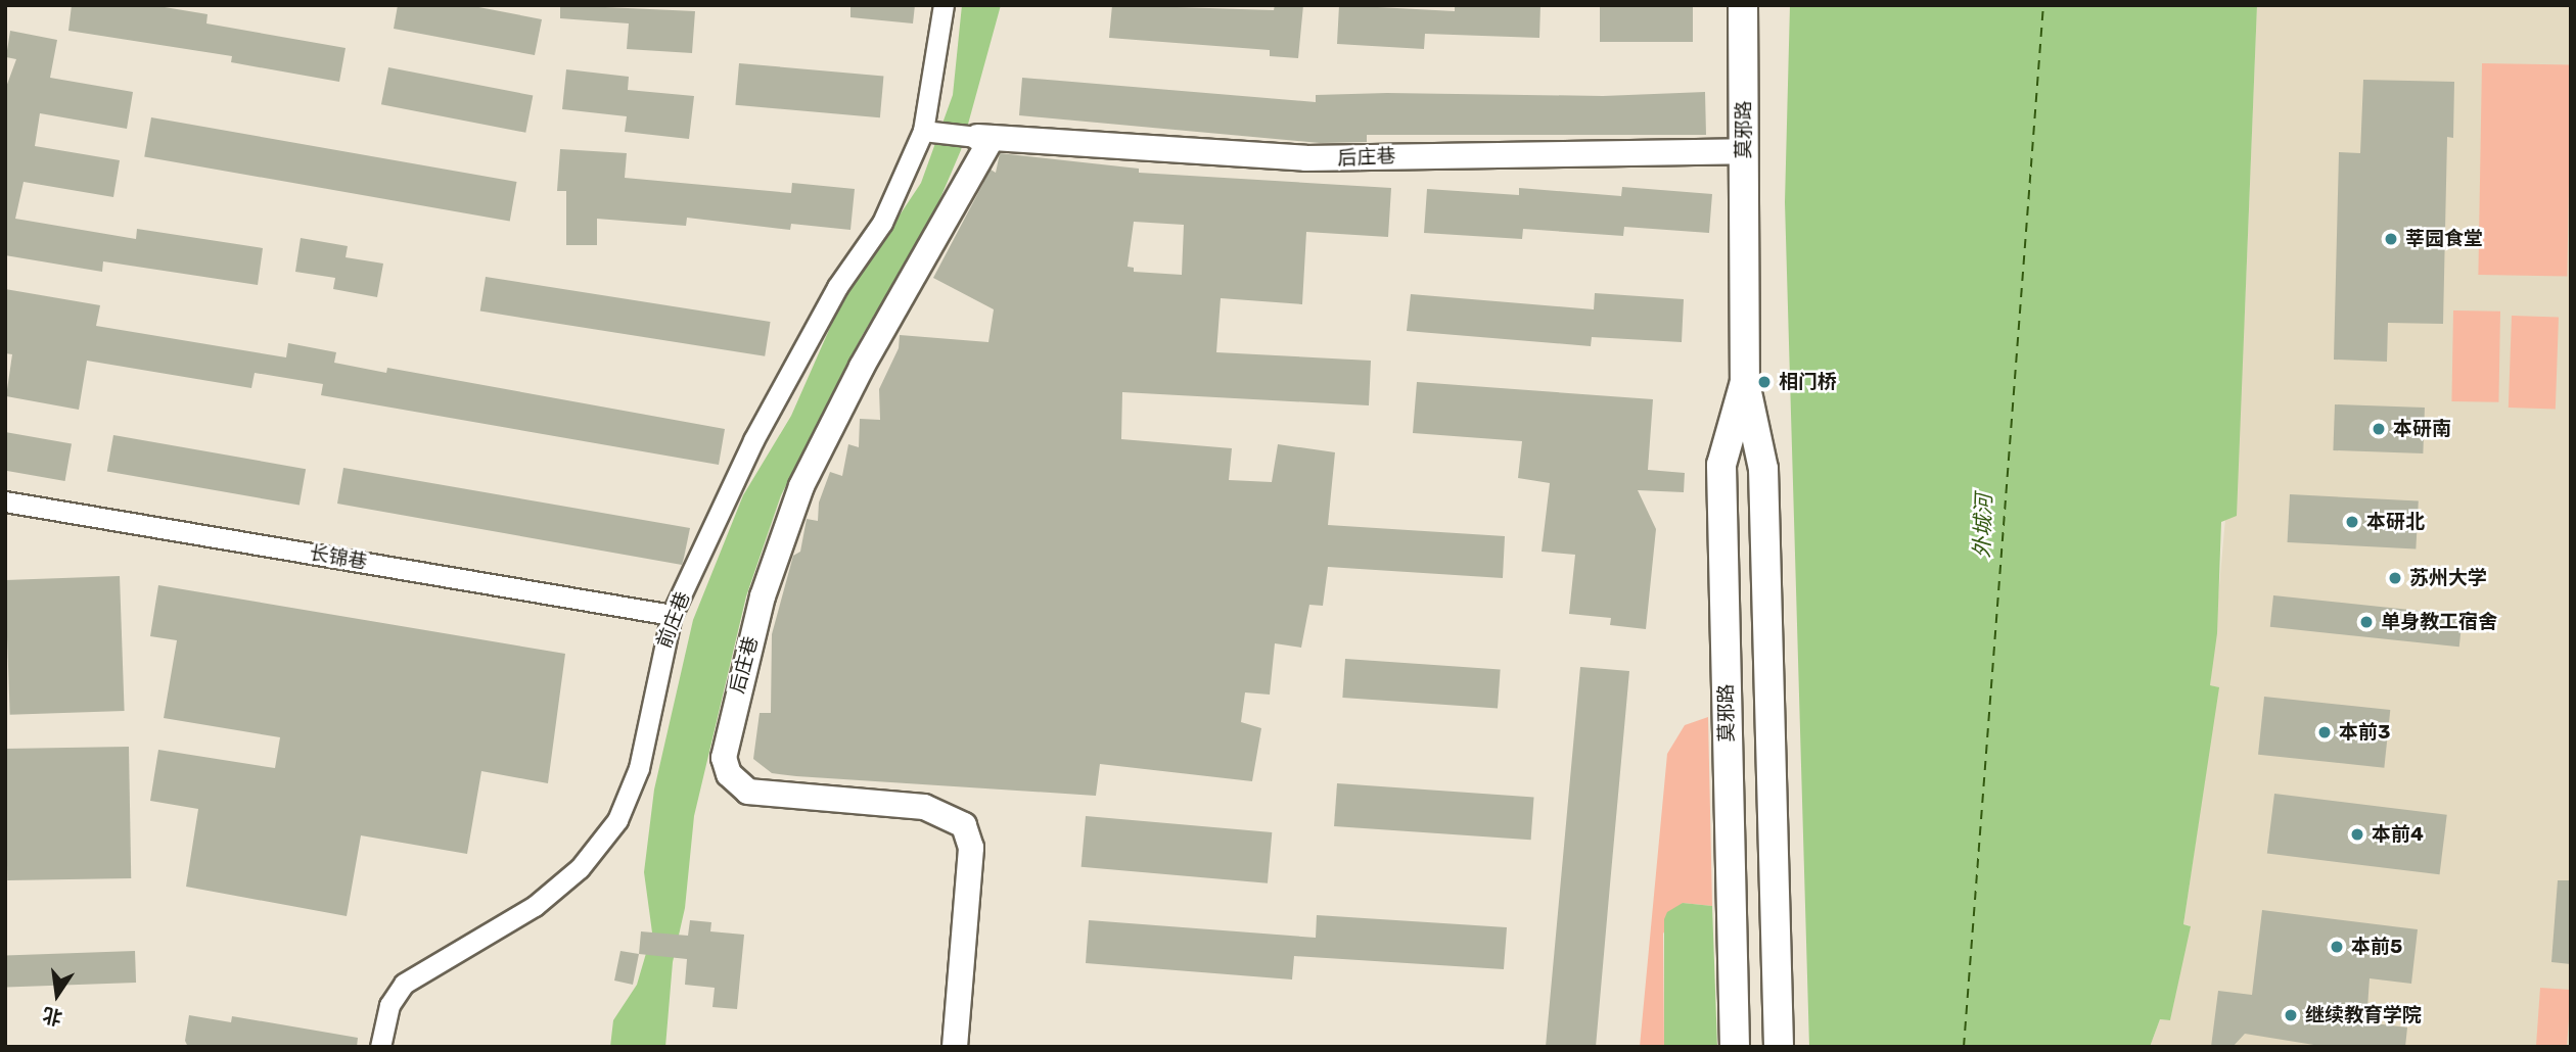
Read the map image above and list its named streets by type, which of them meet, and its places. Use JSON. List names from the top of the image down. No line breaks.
{"streets":{"main road":["莫邪路"],"street":["后庄巷","长锦巷","前庄巷"]},"crossings":[["莫邪路","后庄巷"],["后庄巷","前庄巷"],["长锦巷","前庄巷"]],"water":["外城河"],"places":["莘园食堂","相门桥","本研南","本研北","苏州大学","单身教工宿舍","本前3","本前4","本前5","继续教育学院"],"north":"bottom"}
